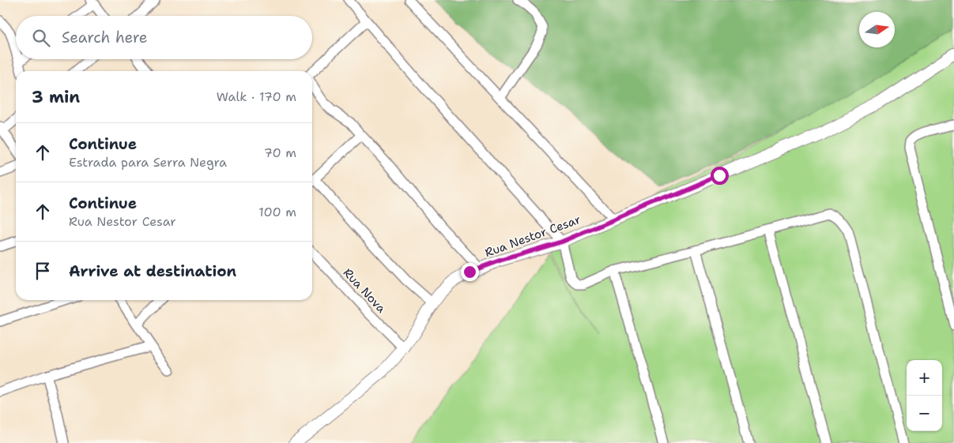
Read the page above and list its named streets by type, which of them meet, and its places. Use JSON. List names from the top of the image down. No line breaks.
{"streets":{"street":["Rua Nestor Cesar","Rua Nova"]},"crossings":[["Rua Nestor Cesar","Rua Nova"]],"north":"right","page":{"search":"Search here","heading":["3 min","Walk · 170 m"],"list":[["Continue","Estrada para Serra Negra","70 m"],["Continue","Rua Nestor Cesar","100 m"],"Arrive at destination"],"map_buttons":["+","−"]}}
